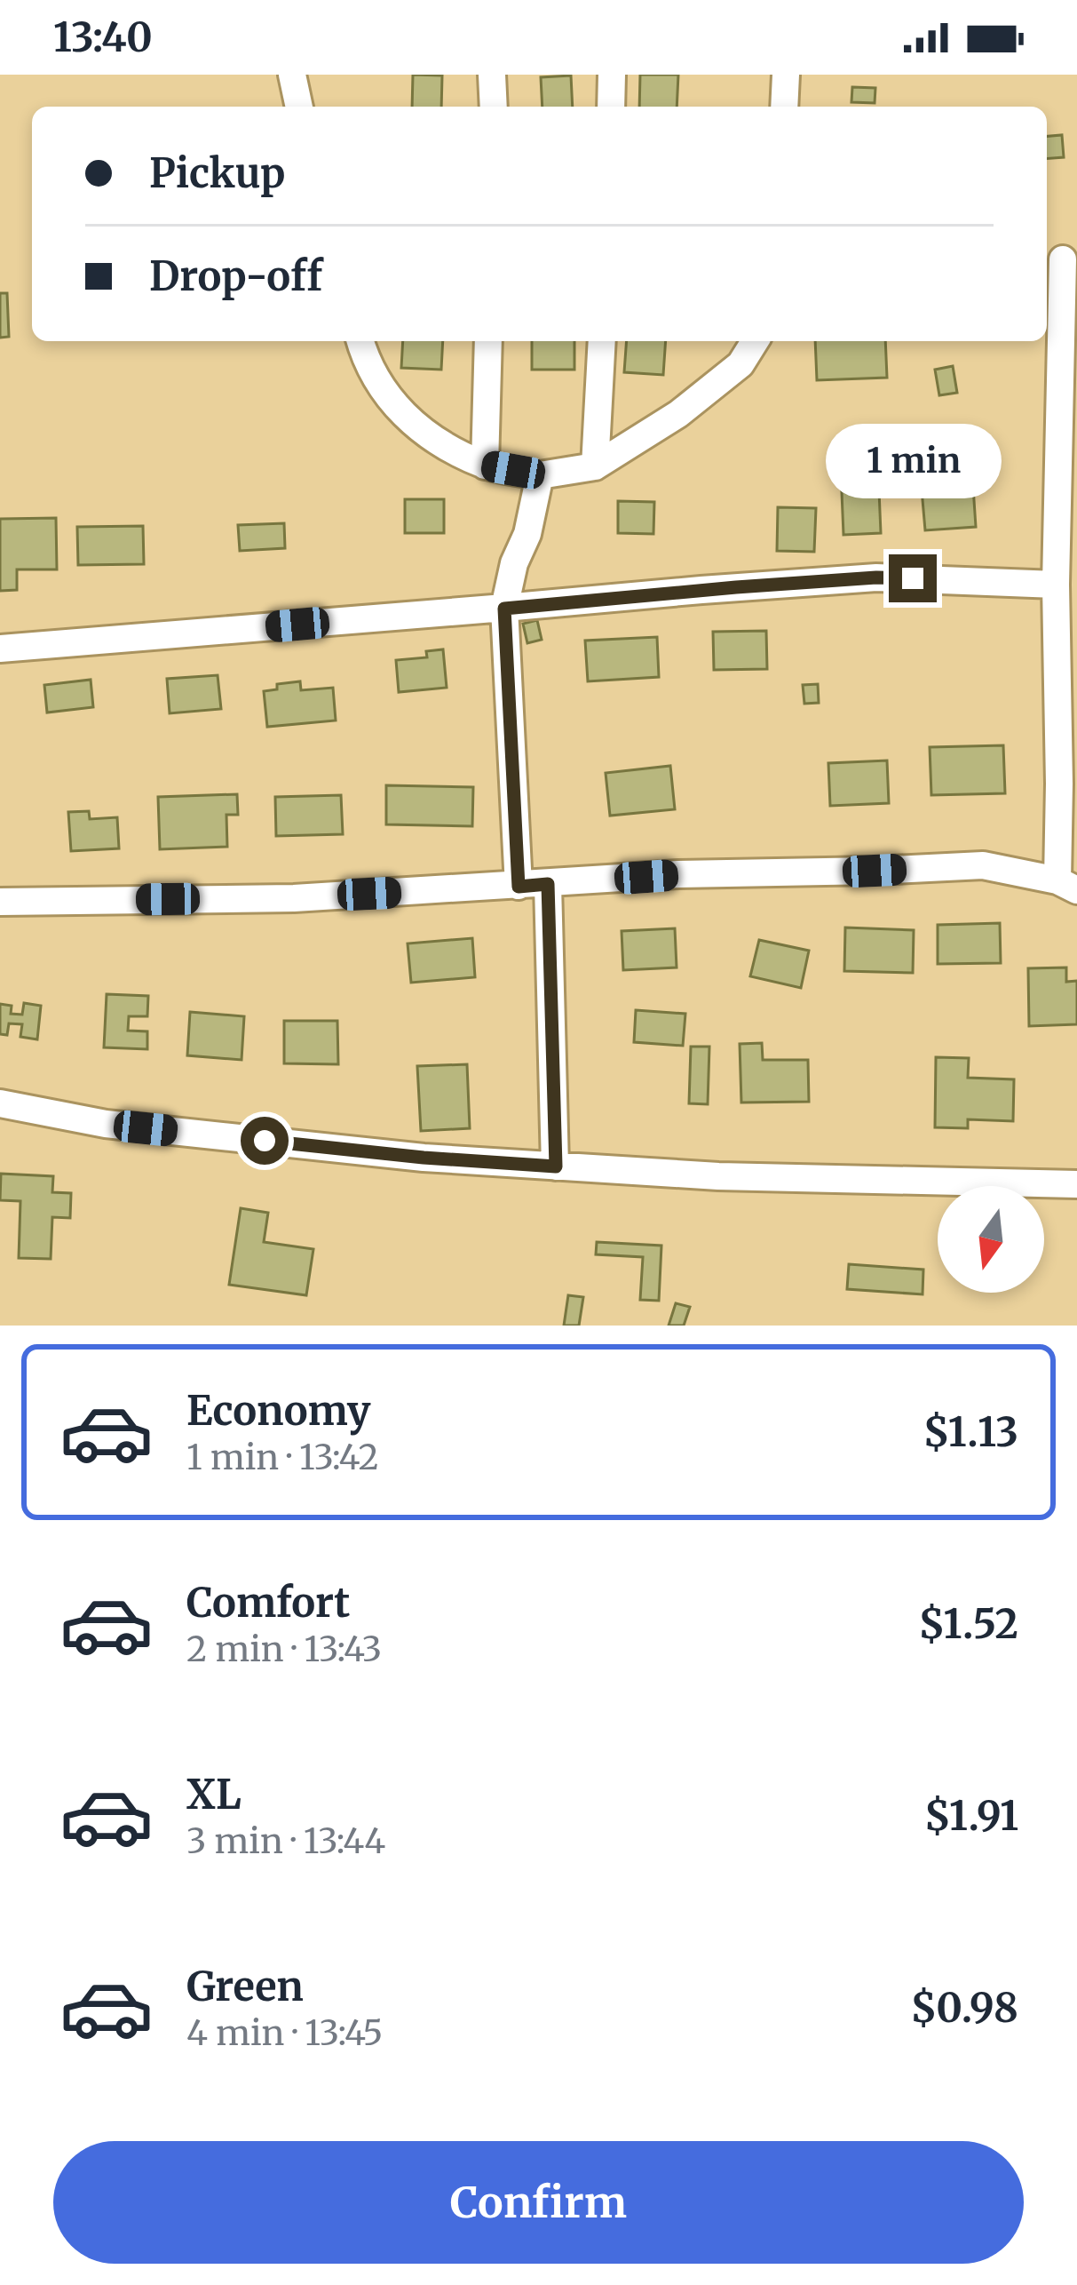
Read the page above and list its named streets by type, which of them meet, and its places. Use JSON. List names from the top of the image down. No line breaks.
{"north":"bottom","page":{"status":"13:40","banner":["Pickup","Drop-off"],"bubble":"1 min","list":[{"name":"Economy","note":"1 min · 13:42","value":"$1.13"},{"name":"Comfort","note":"2 min · 13:43","value":"$1.52"},{"name":"XL","note":"3 min · 13:44","value":"$1.91"},{"name":"Green","note":"4 min · 13:45","value":"$0.98"}],"buttons":"Confirm"}}
